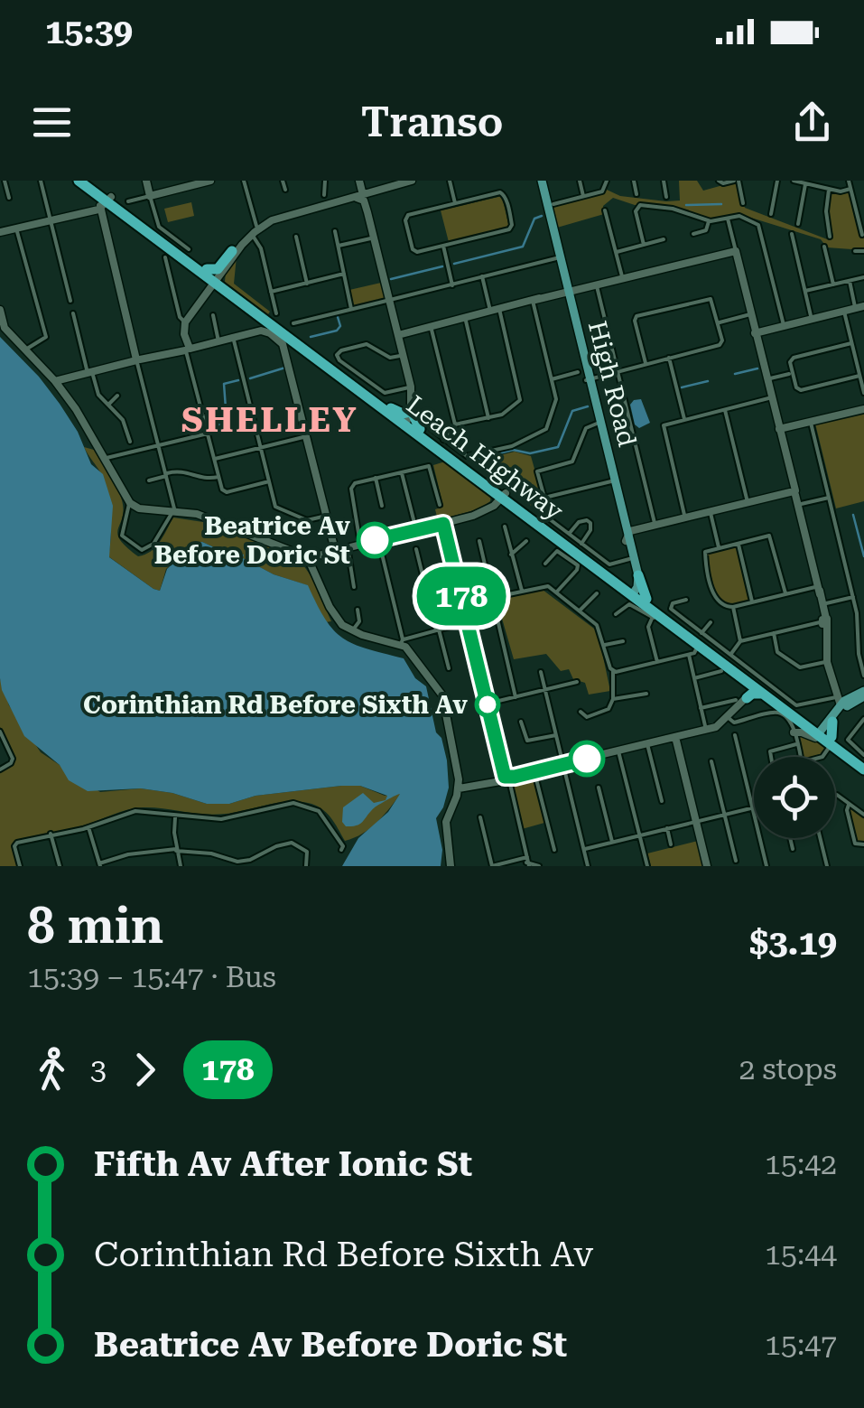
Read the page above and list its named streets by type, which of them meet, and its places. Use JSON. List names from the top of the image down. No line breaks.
{"streets":{"highway":["Leach Highway"],"main road":["High Road"]},"crossings":[["High Road","Leach Highway"]],"districts":["SHELLEY"],"places":["Beatrice Av Before Doric St","Corinthian Rd Before Sixth Av"],"lines":["bus line 178"],"page":{"status":"15:39","header":"Transo","on_map":"178","heading":["8 min","15:39 – 15:47 · Bus","$3.19"],"legs":["3","178","2 stops"],"list":[{"name":"Fifth Av After Ionic St","value":"15:42"},{"name":"Corinthian Rd Before Sixth Av","value":"15:44"},{"name":"Beatrice Av Before Doric St","value":"15:47"}]}}
